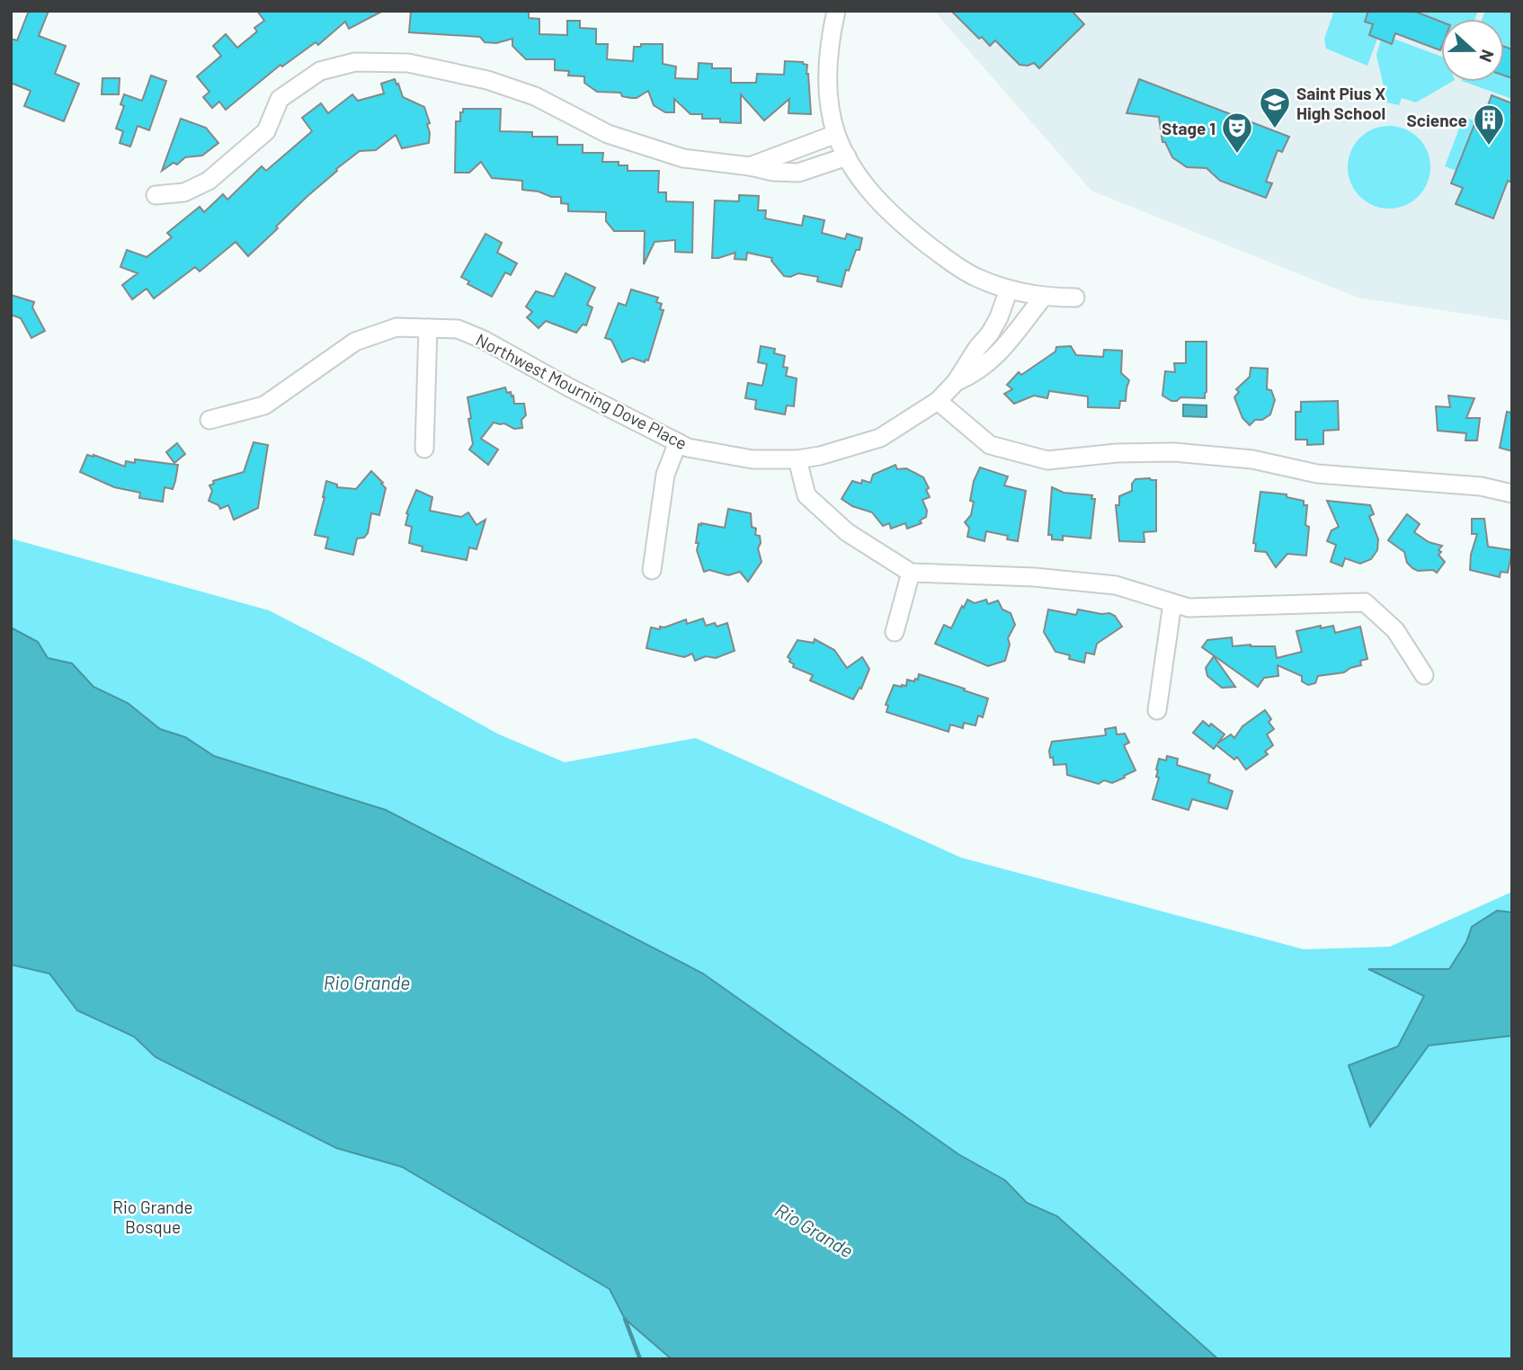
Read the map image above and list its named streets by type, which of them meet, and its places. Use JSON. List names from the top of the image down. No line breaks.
{"streets":{"street":["Northwest Mourning Dove Place"]},"water":["Rio Grande"],"parks":["Rio Grande Bosque"],"places":{"school or university":["Saint Pius X High School"],"building":["Science"],"theatre":["Stage 1"]},"north":"right"}
